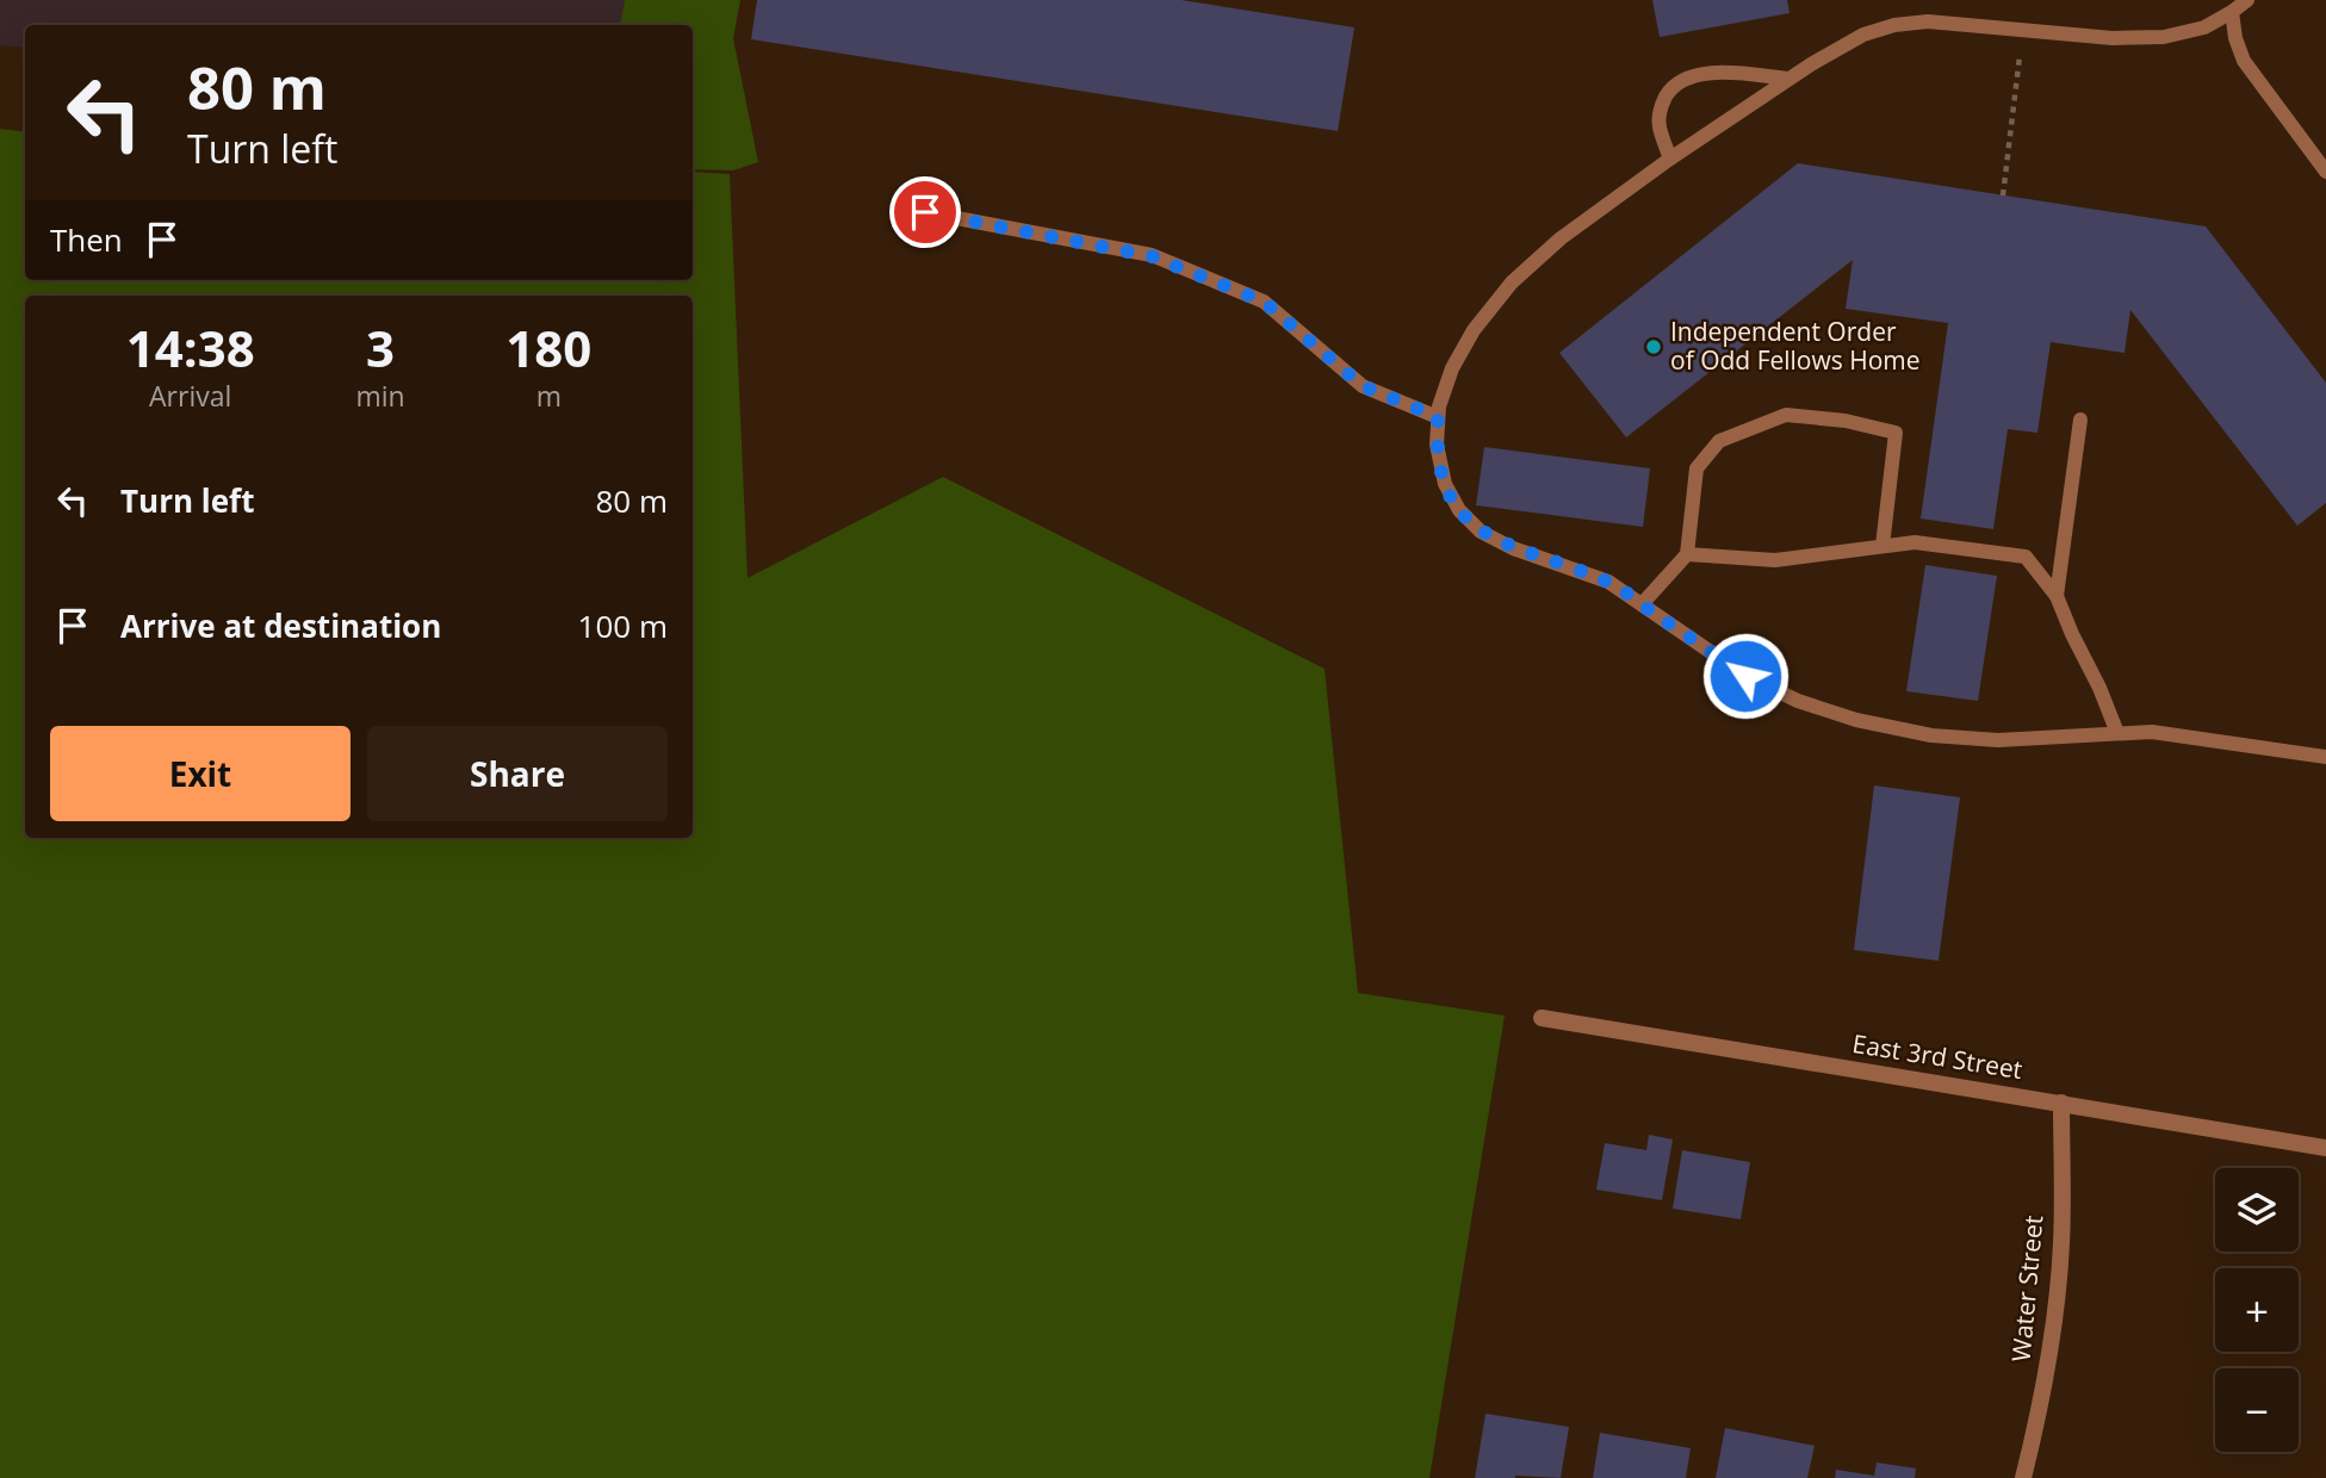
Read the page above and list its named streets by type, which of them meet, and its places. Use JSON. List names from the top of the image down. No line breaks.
{"streets":{"street":["East 3rd Street","Water Street"]},"crossings":[["East 3rd Street","Water Street"]],"places":["Independent Order of Odd Fellows Home"],"page":{"turn":["80 m","Turn left"],"then":"Then","eta":["14:38","Arrival","3","min","180","m"],"list":[{"name":"Turn left","value":"80 m"},{"name":"Arrive at destination","value":"100 m"}],"buttons":["Exit","Share"],"map_buttons":["+","−"]}}
